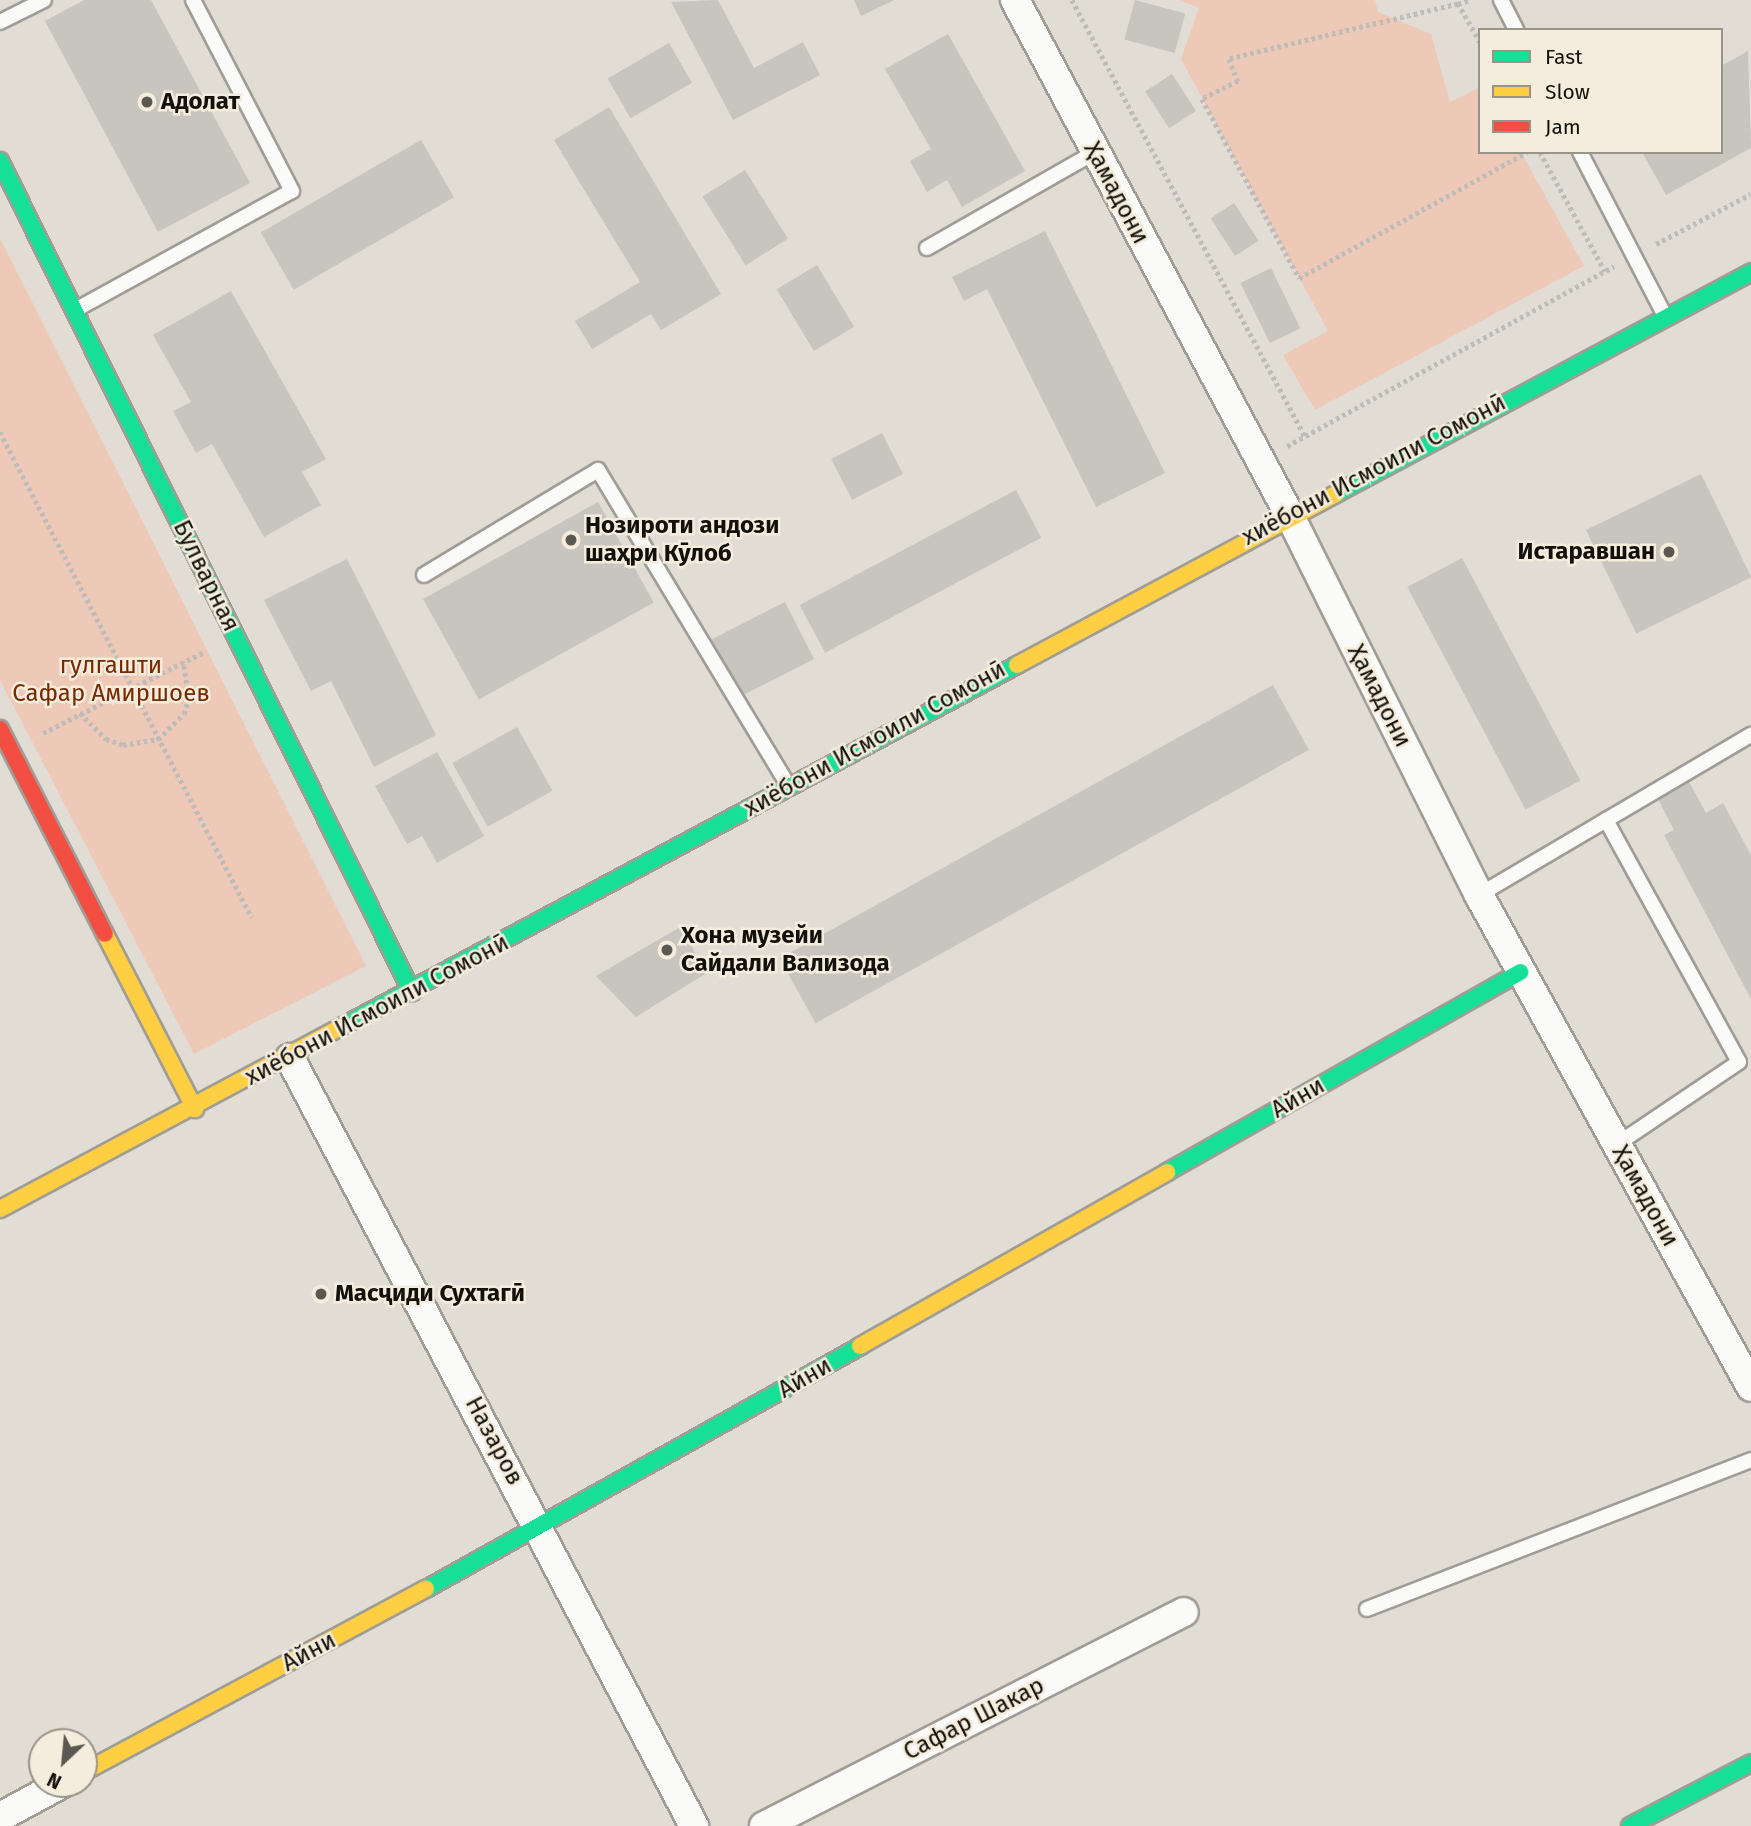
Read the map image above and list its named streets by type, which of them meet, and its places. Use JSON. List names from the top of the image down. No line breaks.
{"streets":{"street":["Ҳамадони","хиёбони Исмоили Сомонӣ","Булварная","Айни","Назаров","Сафар Шакар"]},"crossings":[["Ҳамадони","хиёбони Исмоили Сомонӣ"],["Ҳамадони","Айни"],["хиёбони Исмоили Сомонӣ","Булварная"],["хиёбони Исмоили Сомонӣ","Назаров"],["Айни","Назаров"]],"parks":["гулгашти Сафар Амиршоев"],"places":["Адолат","Нозироти андози шаҳри Кӯлоб","Истаравшан","Хона музейи Сайдали Вализода","Масҷиди Сухтагӣ"],"legend":["Fast","Slow","Jam"],"north":"bottom left"}
